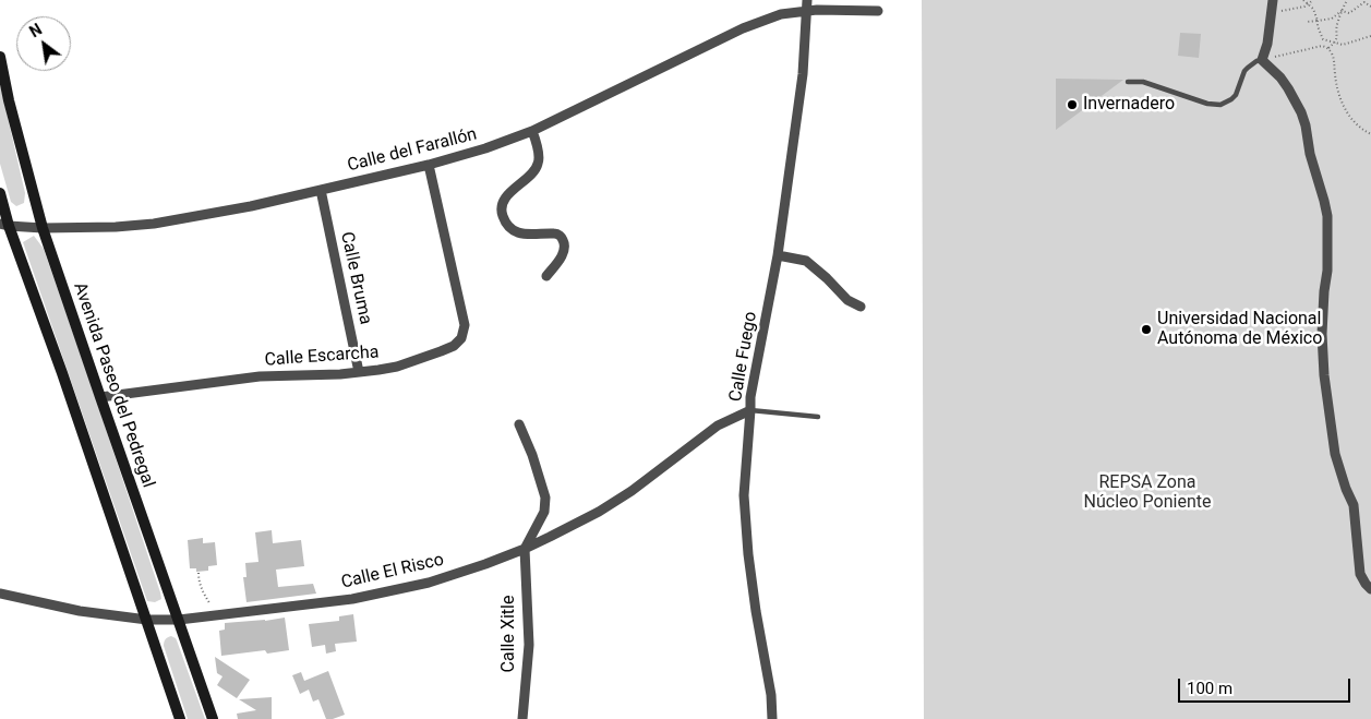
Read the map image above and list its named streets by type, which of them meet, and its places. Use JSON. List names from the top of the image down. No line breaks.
{"streets":{"main road":["Avenida Paseo del Pedregal"],"street":["Calle del Farallón","Calle Bruma","Calle Escarcha","Calle Fuego","Calle El Risco","Calle Xitle"]},"crossings":[["Calle del Farallón","Calle Bruma"],["Calle del Farallón","Calle Escarcha"],["Calle del Farallón","Calle Fuego"],["Calle del Farallón","Avenida Paseo del Pedregal"],["Calle Bruma","Calle Escarcha"],["Calle Escarcha","Avenida Paseo del Pedregal"],["Calle Fuego","Calle El Risco"],["Avenida Paseo del Pedregal","Calle El Risco"],["Calle El Risco","Calle Xitle"]],"parks":["REPSA Zona Núcleo Poniente"],"places":["Invernadero","Universidad Nacional Autónoma de México"],"scale_bar":"100 m","north":"top left"}
